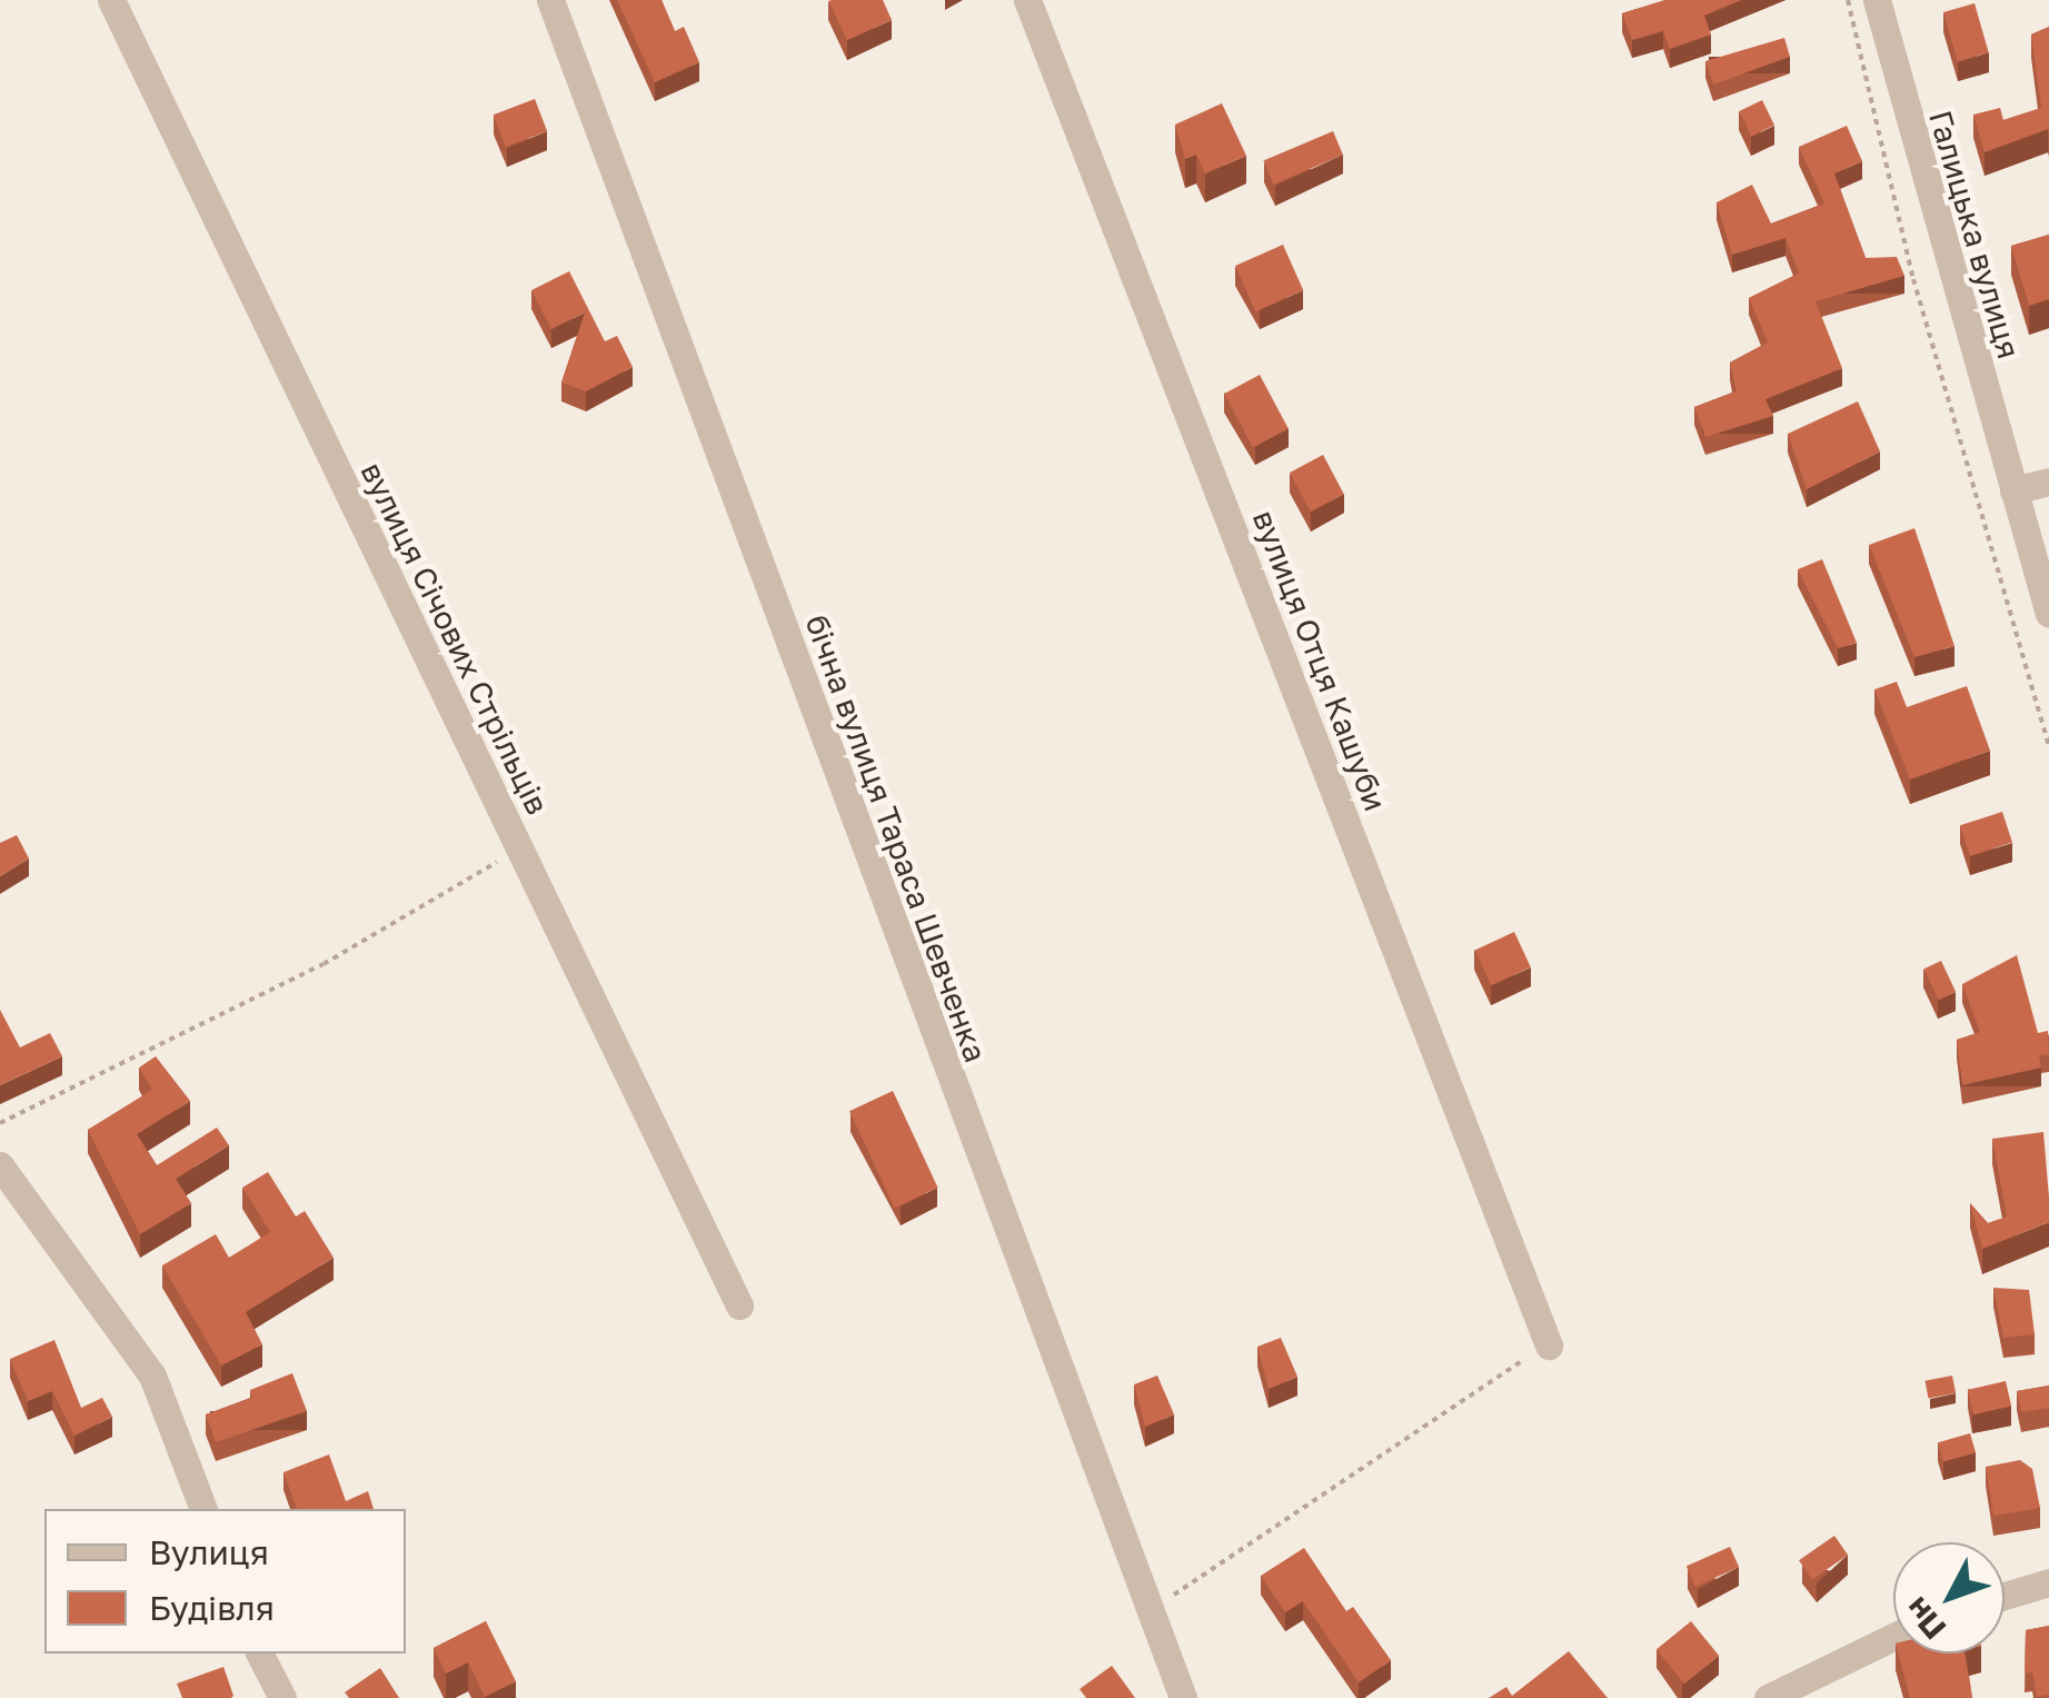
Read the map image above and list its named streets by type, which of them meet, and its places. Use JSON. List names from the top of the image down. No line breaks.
{"streets":{"street":["Галицька вулиця","вулиця Січових Стрільців","вулиця Отця Кашуби","бічна вулиця Тараса Шевченка"]},"legend":["Вулиця","Будівля"],"north":"bottom left"}
